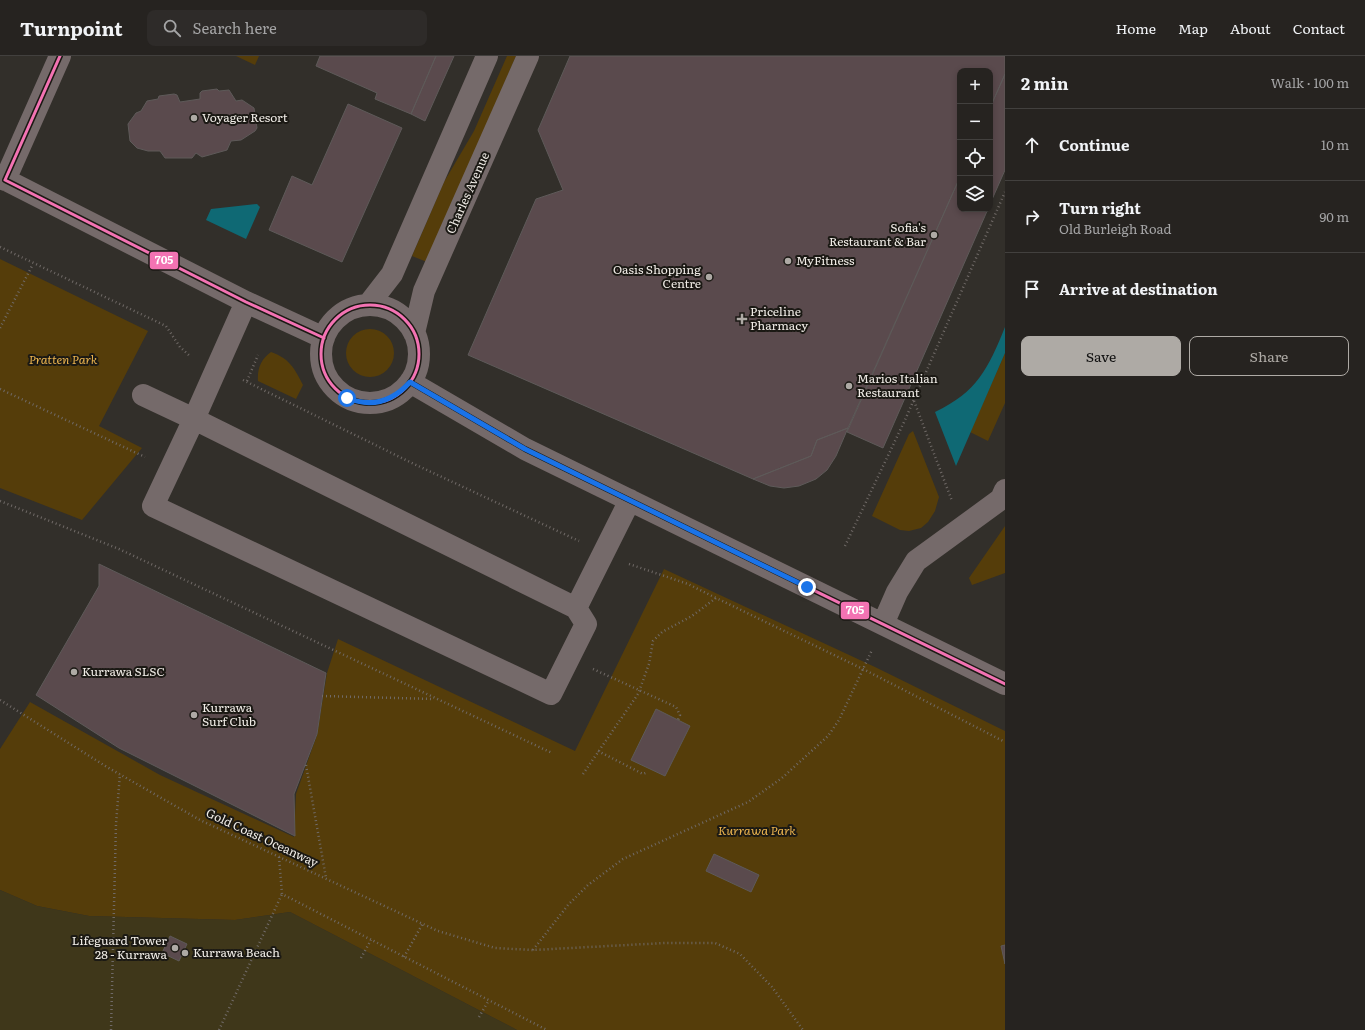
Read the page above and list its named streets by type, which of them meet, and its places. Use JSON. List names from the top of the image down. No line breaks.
{"streets":{"street":["Charles Avenue"],"path":["Gold Coast Oceanway"]},"parks":["Pratten Park","Kurrawa Park"],"places":{"other":["Voyager Resort","Sofia's Restaurant & Bar","MyFitness","Oasis Shopping Centre","Marios Italian Restaurant","Kurrawa SLSC","Kurrawa Surf Club","Lifeguard Tower 28 - Kurrawa","Kurrawa Beach"],"health":["Priceline Pharmacy"]},"lines":["transit line 705"],"page":{"header":"Turnpoint","search":"Search here","nav":["Home","Map","About","Contact"],"heading":["2 min","Walk · 100 m"],"map_buttons":["+","−"],"list":[["Continue","10 m"],["Turn right","Old Burleigh Road","90 m"],"Arrive at destination"],"buttons":["Save","Share"]}}
